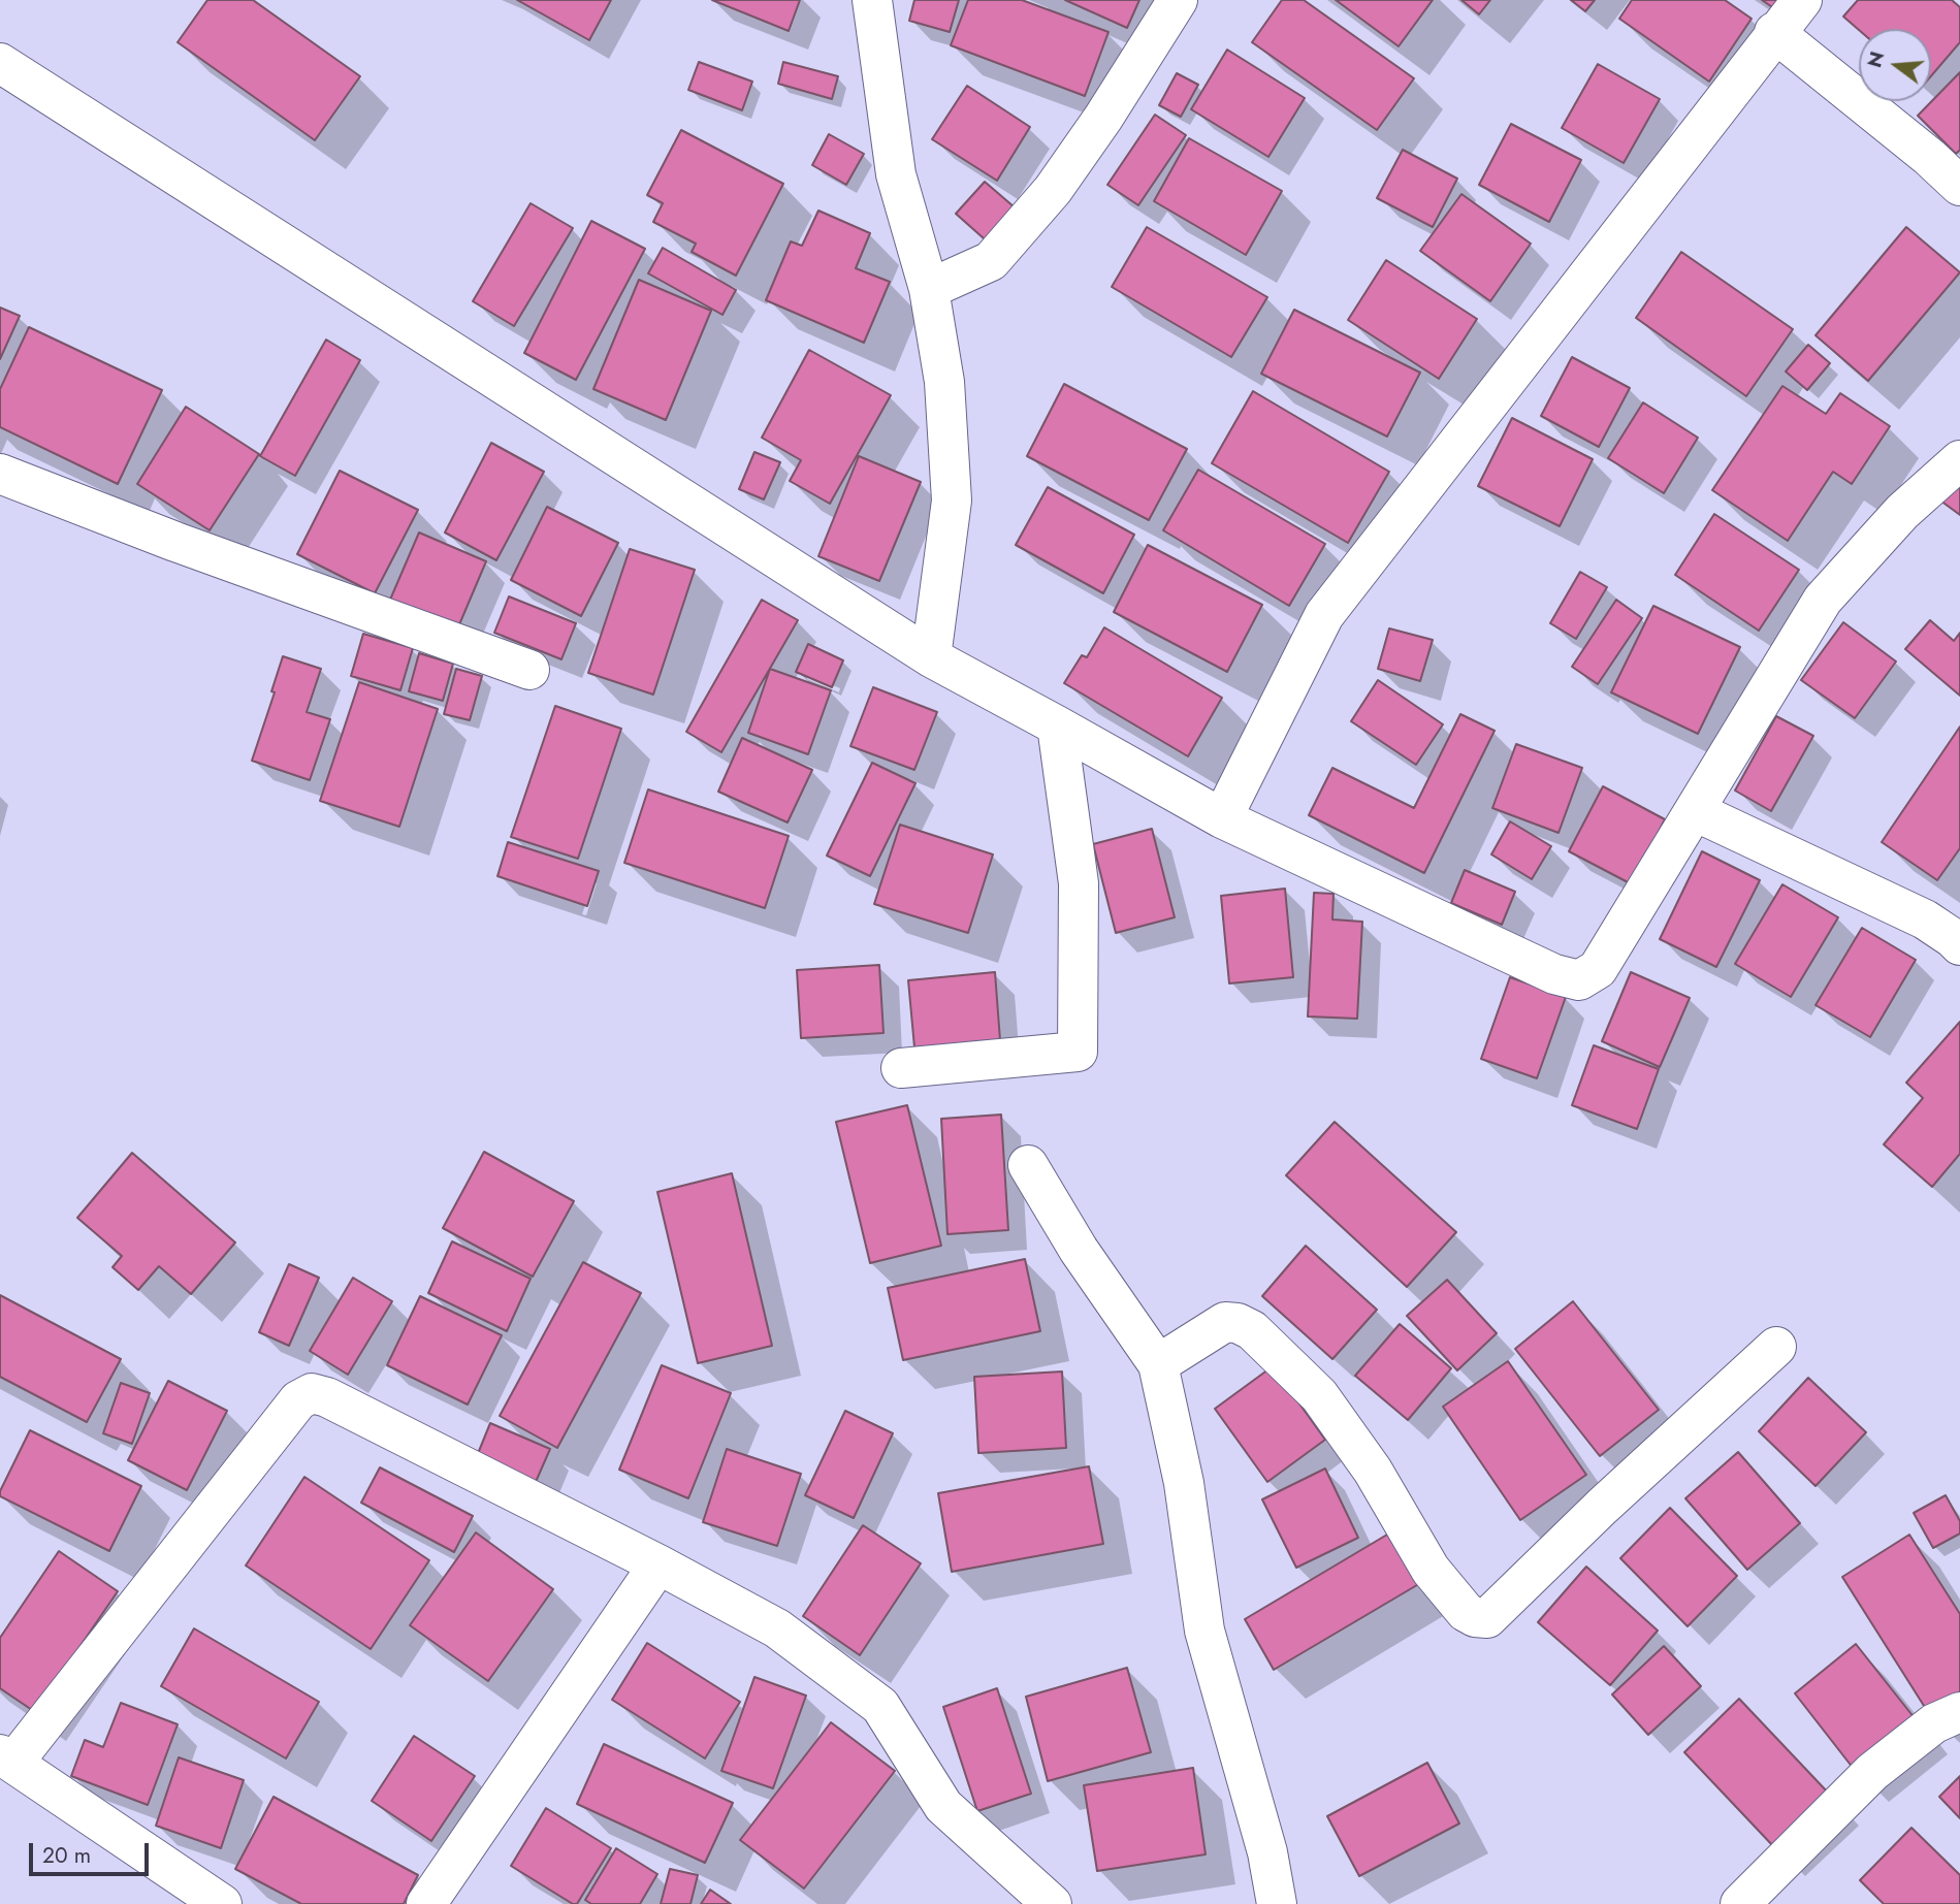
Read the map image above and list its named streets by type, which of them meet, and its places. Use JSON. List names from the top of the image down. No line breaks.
{"scale_bar":"20 m","north":"left"}
